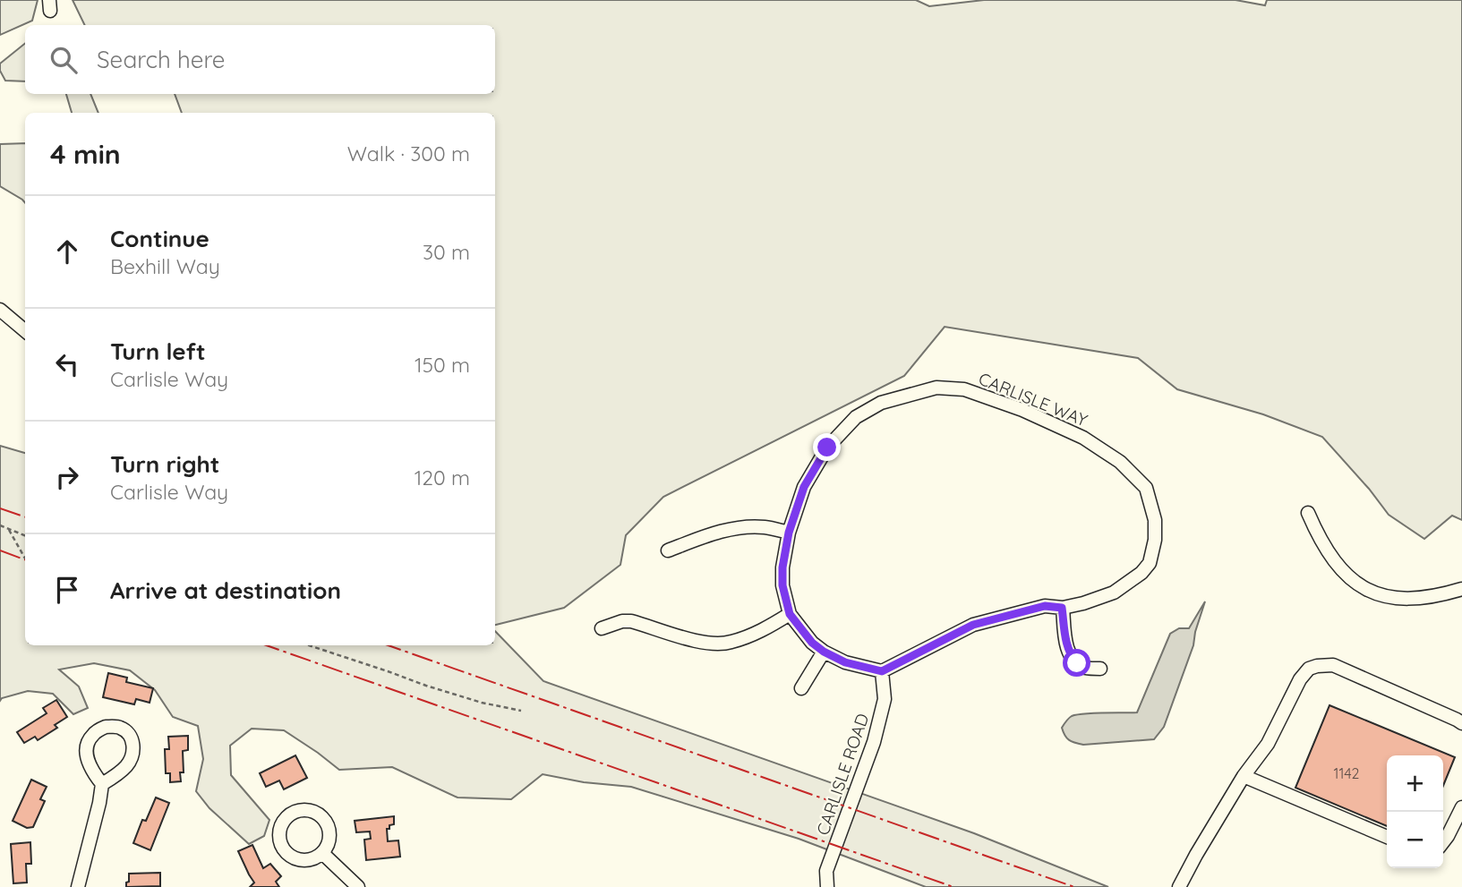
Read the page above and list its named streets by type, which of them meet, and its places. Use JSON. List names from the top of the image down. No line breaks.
{"streets":{"street":["CARLISLE WAY","CARLISLE ROAD"]},"crossings":[["CARLISLE WAY","CARLISLE ROAD"]],"house_numbers":["1142"],"page":{"search":"Search here","heading":["4 min","Walk · 300 m"],"list":[["Continue","Bexhill Way","30 m"],["Turn left","Carlisle Way","150 m"],["Turn right","Carlisle Way","120 m"],"Arrive at destination"],"map_buttons":["+","−"]}}
